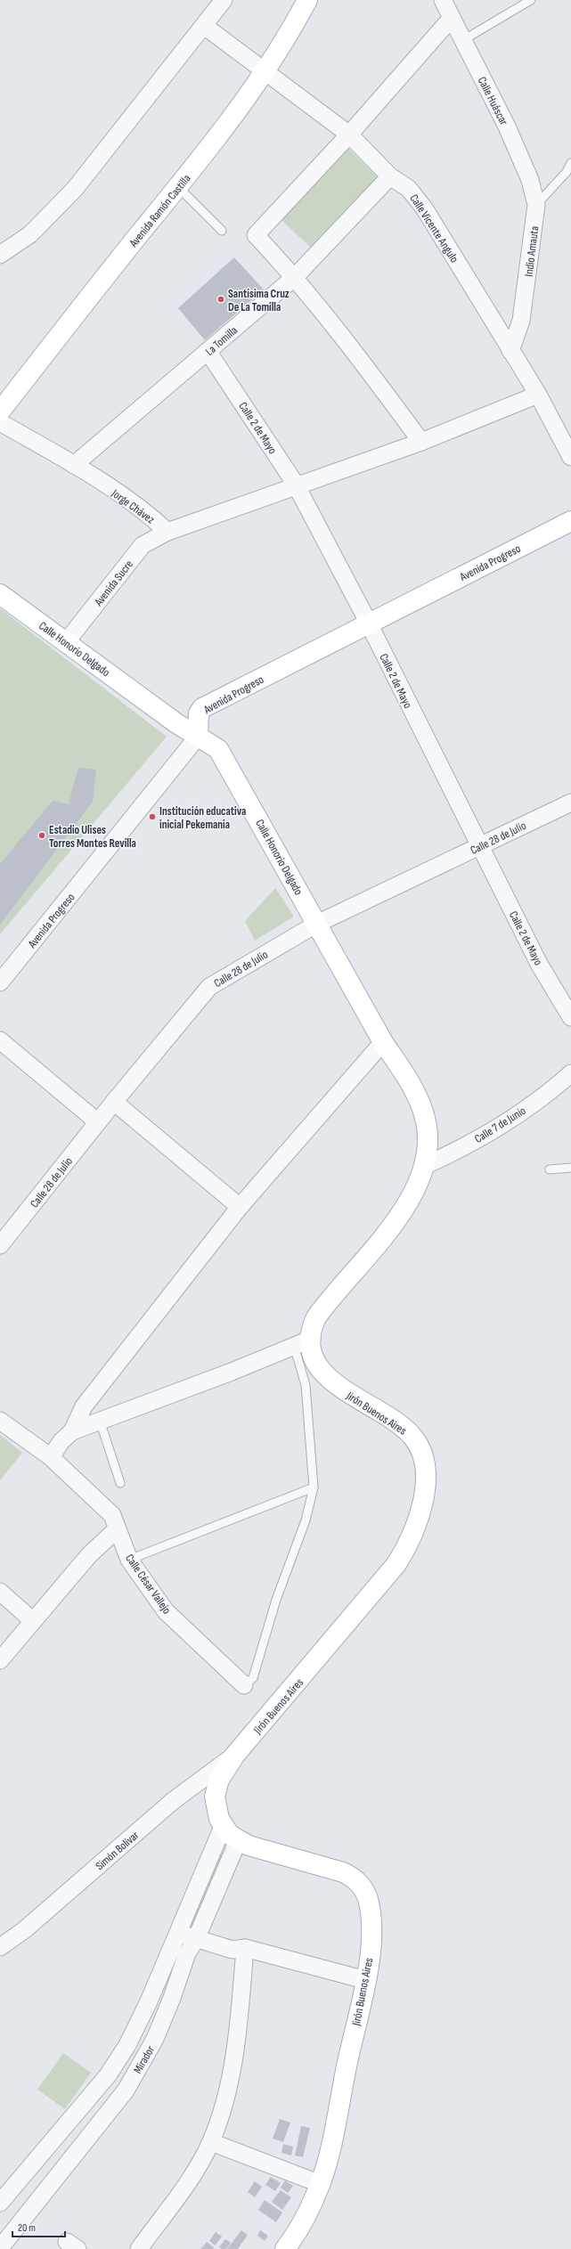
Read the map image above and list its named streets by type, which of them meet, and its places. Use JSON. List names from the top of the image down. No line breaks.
{"streets":{"street":["Calle Huáscar","Avenida Ramón Castilla","Calle Vicente Angulo","Indio Amauta","La Tomilla","Calle 2 de Mayo","Jorge Chávez","Avenida Progreso","Avenida Sucre","Calle Honorio Delgado","Calle 28 de Julio","Calle 7 de Junio","Jirón Buenos Aires","Calle César Vallejo","Simón Bolívar","Mirador"]},"crossings":[["Calle Huáscar","Indio Amauta"],["Avenida Ramón Castilla","Calle Vicente Angulo"],["Calle Vicente Angulo","Indio Amauta"],["Calle Vicente Angulo","La Tomilla"],["La Tomilla","Calle 2 de Mayo"],["La Tomilla","Jorge Chávez"],["Calle 2 de Mayo","Avenida Progreso"],["Calle 2 de Mayo","Calle 28 de Julio"],["Jorge Chávez","Avenida Sucre"],["Avenida Progreso","Calle Honorio Delgado"],["Avenida Sucre","Calle Honorio Delgado"],["Calle Honorio Delgado","Calle 28 de Julio"],["Calle Honorio Delgado","Calle 7 de Junio"],["Calle Honorio Delgado","Jirón Buenos Aires"],["Calle 7 de Junio","Jirón Buenos Aires"],["Jirón Buenos Aires","Simón Bolívar"],["Jirón Buenos Aires","Mirador"]],"places":["Santísima Cruz De La Tomilla","Institución educativa inicial Pekemania","Estadio Ulises Torres Montes Revilla"],"scale_bar":"20 m"}
